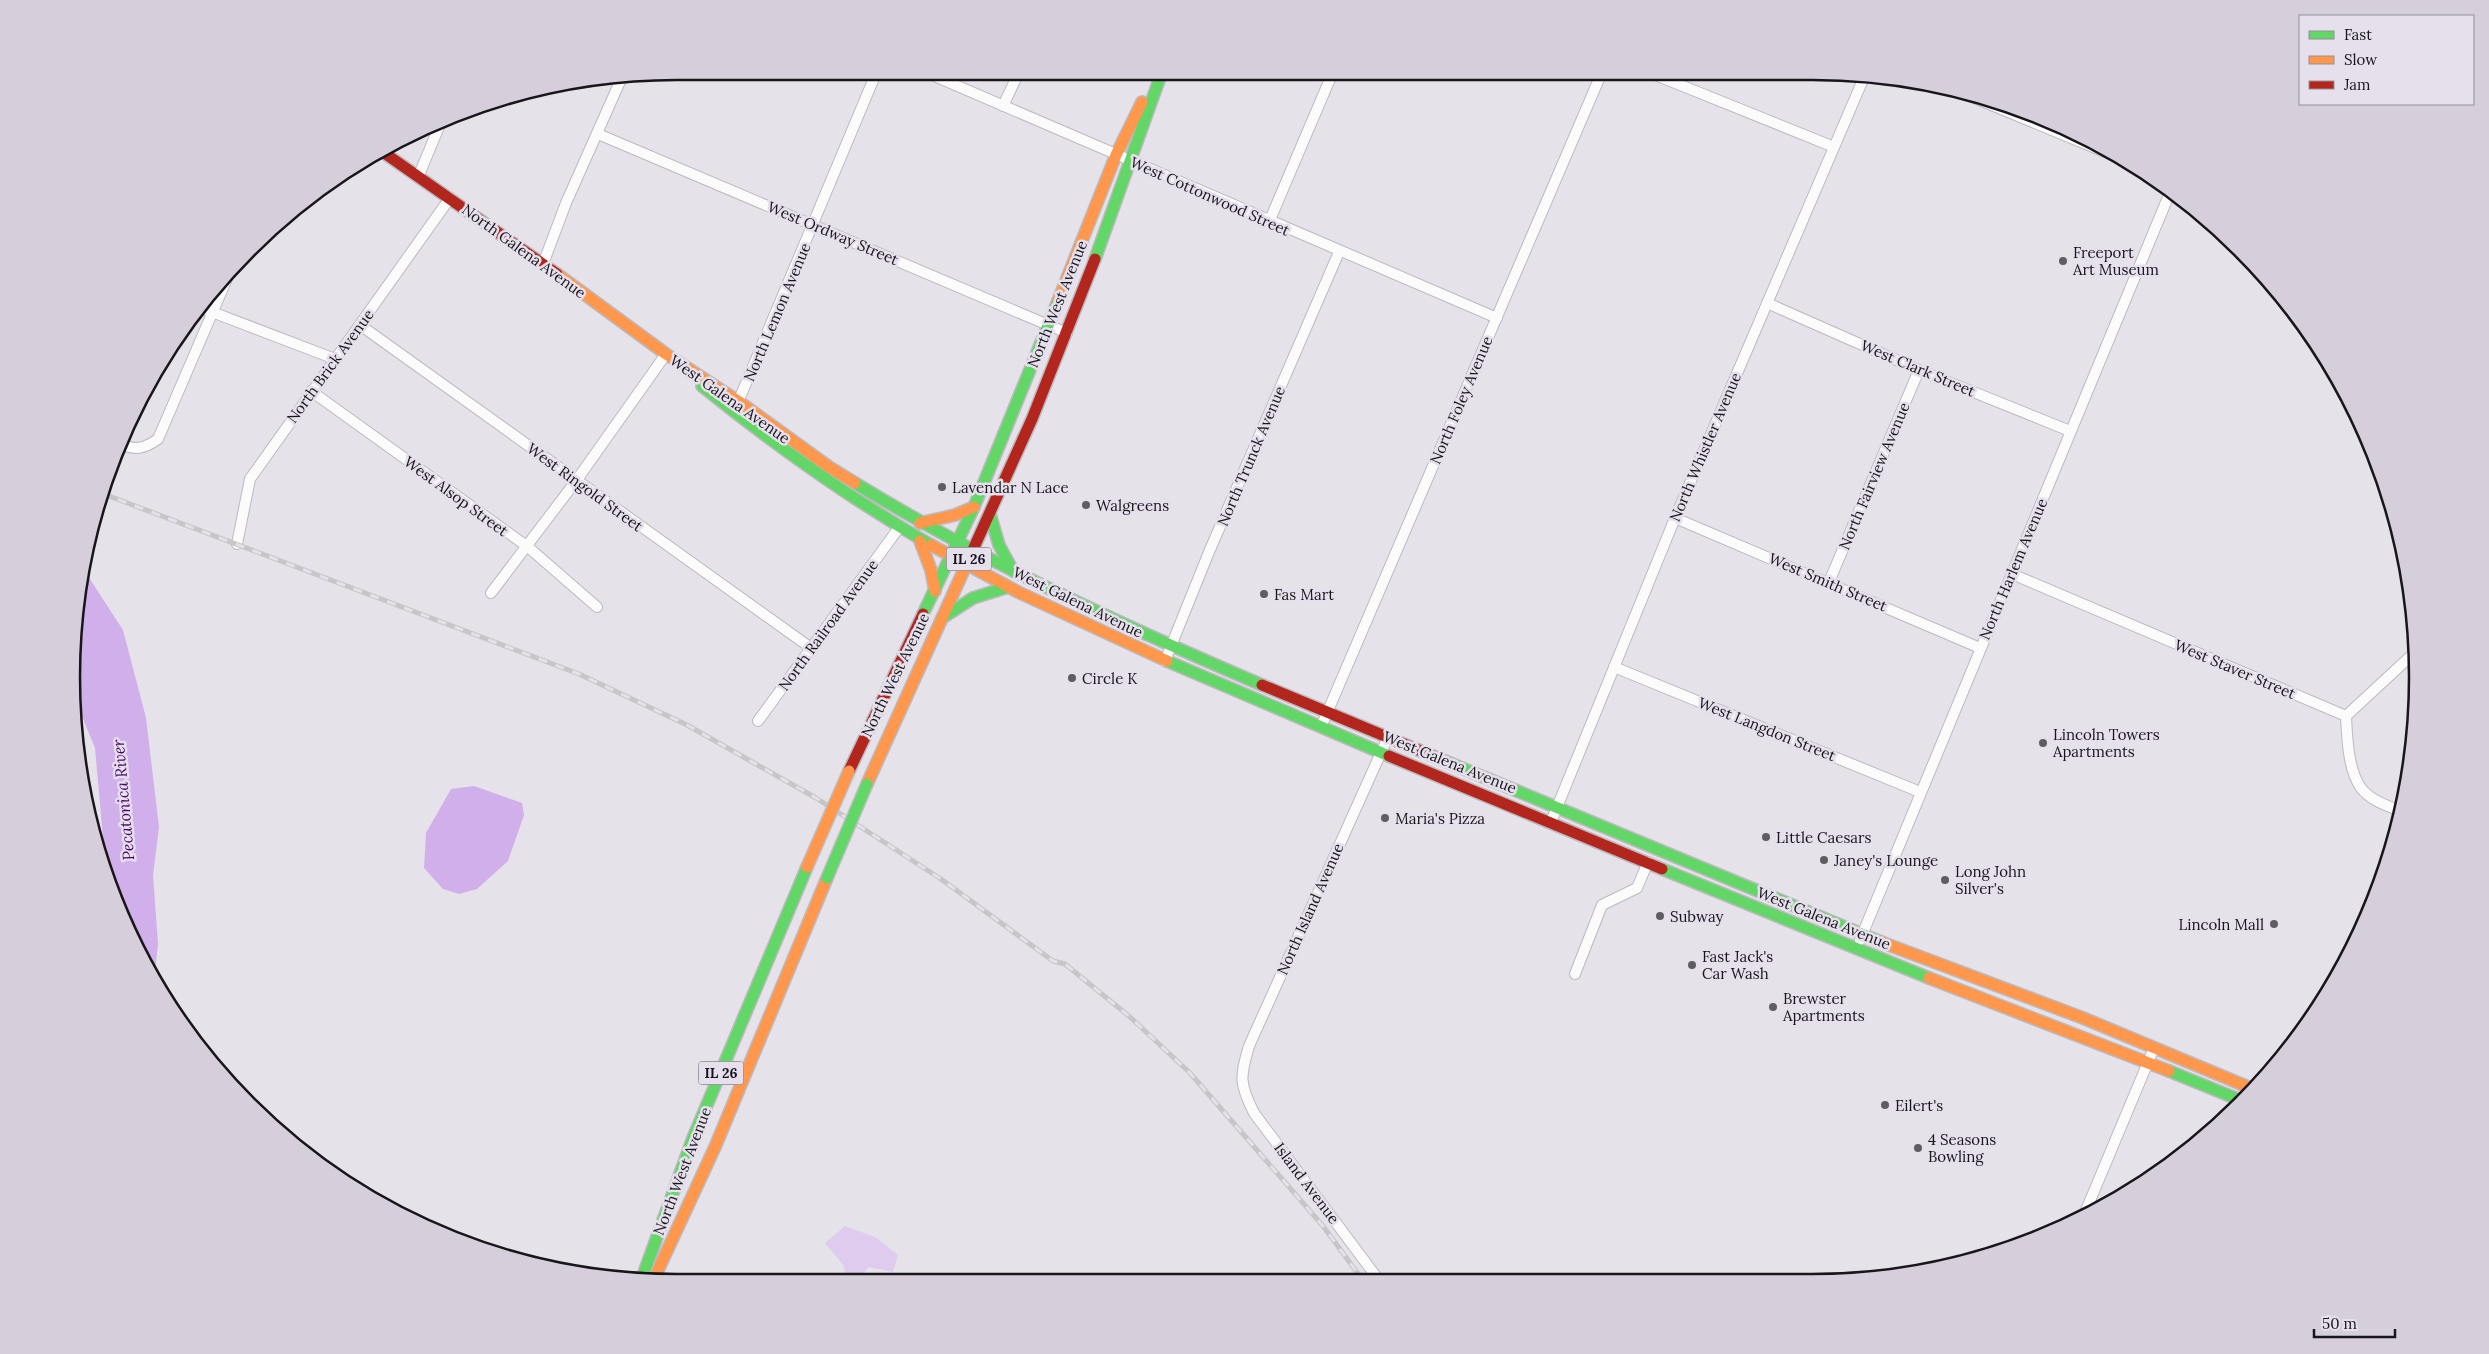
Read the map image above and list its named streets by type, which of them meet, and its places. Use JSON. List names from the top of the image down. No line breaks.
{"streets":{"main road":["North Galena Avenue","North West Avenue","West Galena Avenue","IL 26"],"street":["West Cottonwood Street","West Ordway Street","North Lemon Avenue","North Brick Avenue","West Clark Street","North Foley Avenue","North Whistler Avenue","North Trunck Avenue","North Fairview Avenue","West Ringold Street","West Alsop Street","North Harlem Avenue","West Smith Street","North Railroad Avenue","West Staver Street","West Langdon Street","North Island Avenue","Island Avenue"]},"crossings":[["West Cottonwood Street","North West Avenue"],["West Cottonwood Street","North Foley Avenue"],["West Cottonwood Street","North Trunck Avenue"],["West Ordway Street","North West Avenue"],["West Ordway Street","North Lemon Avenue"],["North Galena Avenue","North Brick Avenue"],["North Galena Avenue","West Galena Avenue"],["North West Avenue","West Galena Avenue"],["North Lemon Avenue","West Galena Avenue"],["North Brick Avenue","West Ringold Street"],["North Brick Avenue","West Alsop Street"],["West Clark Street","North Whistler Avenue"],["West Clark Street","North Fairview Avenue"],["West Clark Street","North Harlem Avenue"],["West Galena Avenue","North Foley Avenue"],["West Galena Avenue","North Whistler Avenue"],["West Galena Avenue","North Trunck Avenue"],["West Galena Avenue","North Harlem Avenue"],["West Galena Avenue","North Railroad Avenue"],["West Galena Avenue","North Island Avenue"],["North Whistler Avenue","West Smith Street"],["North Whistler Avenue","West Langdon Street"],["North Fairview Avenue","West Smith Street"],["West Ringold Street","North Railroad Avenue"],["North Harlem Avenue","West Smith Street"],["North Harlem Avenue","West Staver Street"],["North Harlem Avenue","West Langdon Street"],["North Island Avenue","Island Avenue"]],"water":["Pecatonica River"],"places":["Freeport Art Museum","Lavendar N Lace","Walgreens","Fas Mart","Circle K","Lincoln Towers Apartments","Maria's Pizza","Little Caesars","Janey's Lounge","Long John Silver's","Subway","Lincoln Mall","Fast Jack's Car Wash","Brewster Apartments","Eilert's","4 Seasons Bowling"],"legend":["Fast","Slow","Jam"],"scale_bar":"50 m"}
